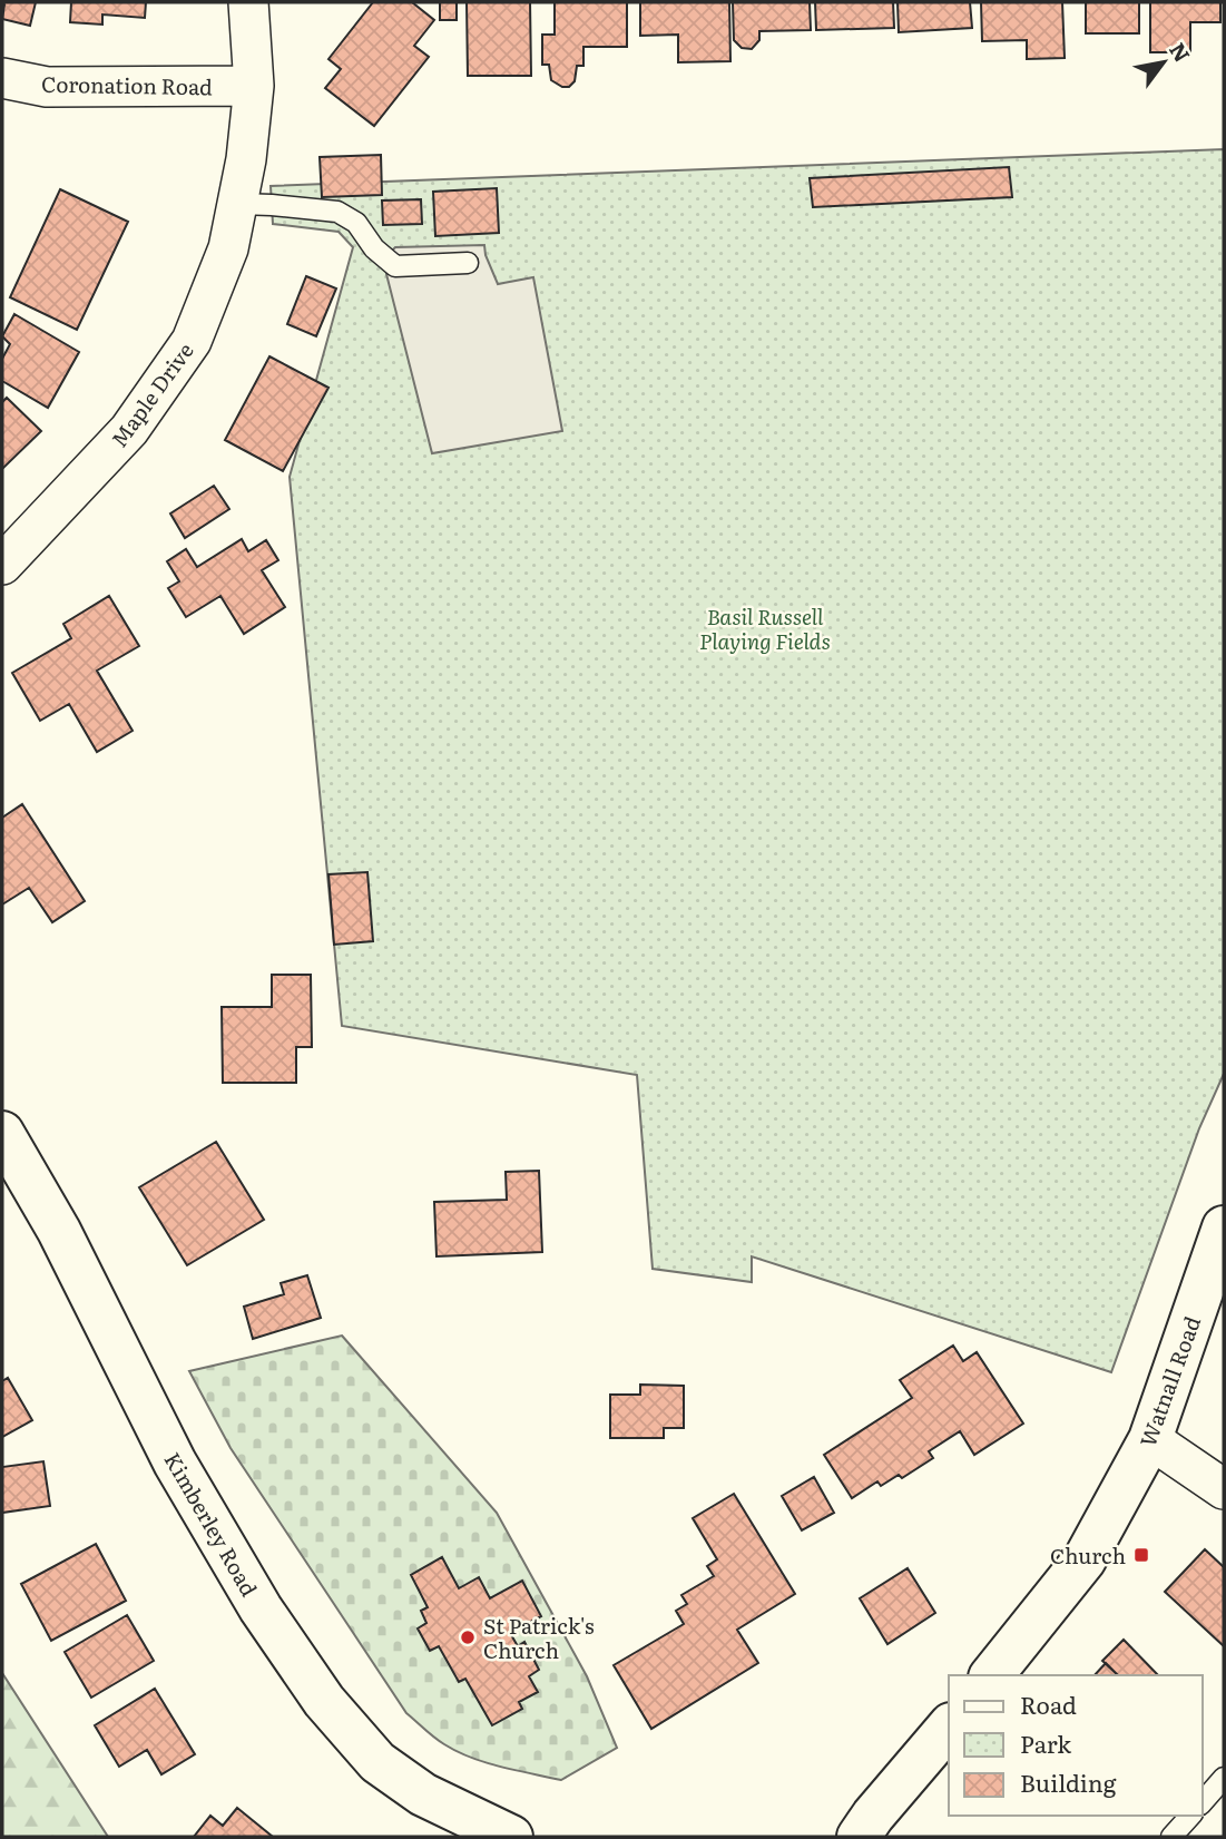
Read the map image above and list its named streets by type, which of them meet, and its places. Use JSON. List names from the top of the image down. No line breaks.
{"streets":{"street":["Coronation Road","Maple Drive","Watnall Road","Kimberley Road"]},"crossings":[["Coronation Road","Maple Drive"]],"parks":["Basil Russell Playing Fields"],"places":{"transit":["Church"],"other":["St Patrick's Church"]},"legend":["Road","Park","Building"],"north":"top right"}
